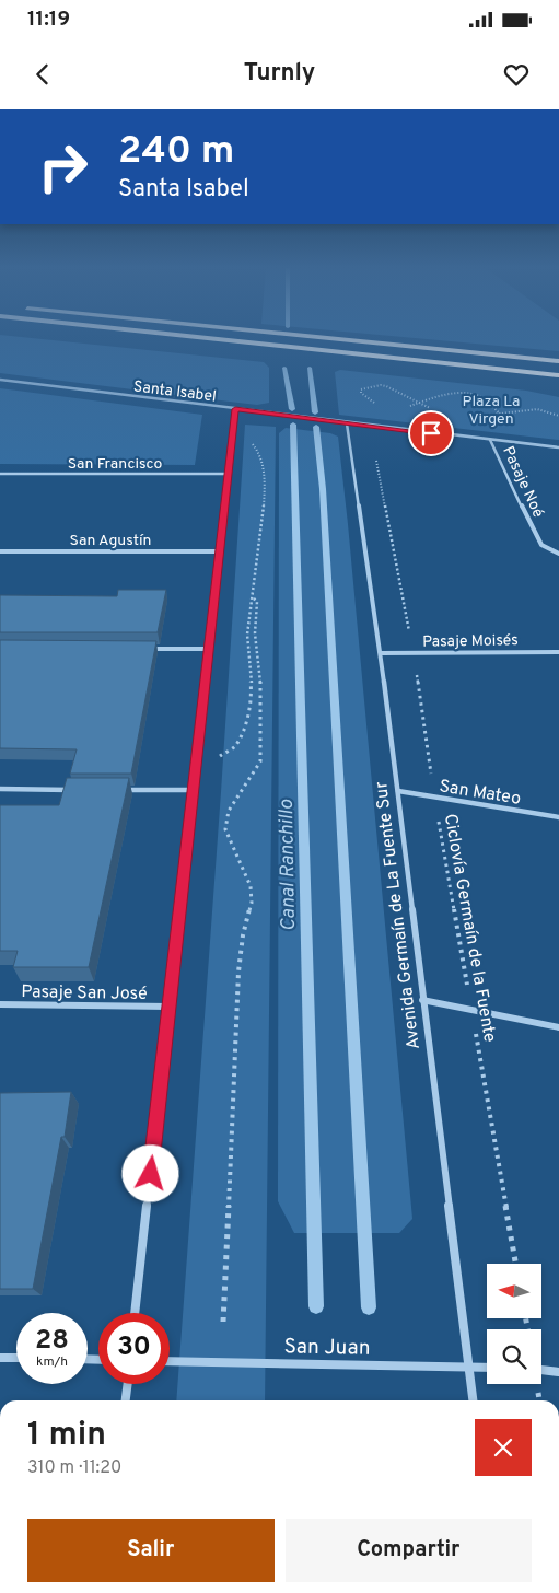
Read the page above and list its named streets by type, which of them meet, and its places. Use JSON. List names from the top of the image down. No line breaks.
{"streets":{"street":["Santa Isabel","San Francisco","Pasaje Noé","San Agustín","Pasaje Moisés","San Mateo","Avenida Germaín de La Fuente Sur","Pasaje San José","San Juan"],"path":["Ciclovía Germaín de la Fuente"]},"crossings":[["Santa Isabel","Pasaje Noé"],["Santa Isabel","Avenida Germaín de La Fuente Sur"],["Santa Isabel","Ciclovía Germaín de la Fuente"],["Pasaje Moisés","Avenida Germaín de La Fuente Sur"],["Pasaje Moisés","Ciclovía Germaín de la Fuente"],["San Mateo","Avenida Germaín de La Fuente Sur"],["San Mateo","Ciclovía Germaín de la Fuente"],["Avenida Germaín de La Fuente Sur","San Juan"]],"water":["Canal Ranchillo"],"parks":["Plaza La Virgen"],"north":"left","page":{"status":"11:19","header":"Turnly","turn":["240 m","Santa Isabel"],"speed":"28 km/h","limit":"30","heading":["1 min","310 m · 11:20"],"buttons":["Salir","Compartir"]}}
